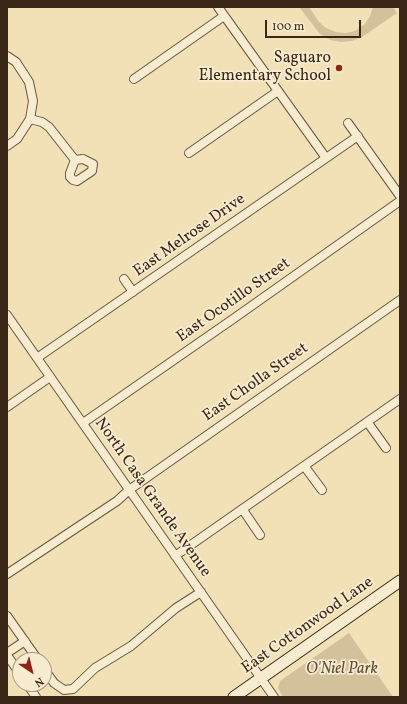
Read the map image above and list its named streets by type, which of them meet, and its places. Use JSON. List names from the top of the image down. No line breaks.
{"streets":{"main road":["East Cottonwood Lane"],"street":["East Melrose Drive","East Ocotillo Street","East Cholla Street","North Casa Grande Avenue"]},"crossings":[["East Melrose Drive","North Casa Grande Avenue"],["East Ocotillo Street","North Casa Grande Avenue"],["East Cholla Street","North Casa Grande Avenue"],["North Casa Grande Avenue","East Cottonwood Lane"]],"parks":["O'Niel Park"],"places":["Saguaro Elementary School"],"scale_bar":"100 m","north":"bottom right"}
